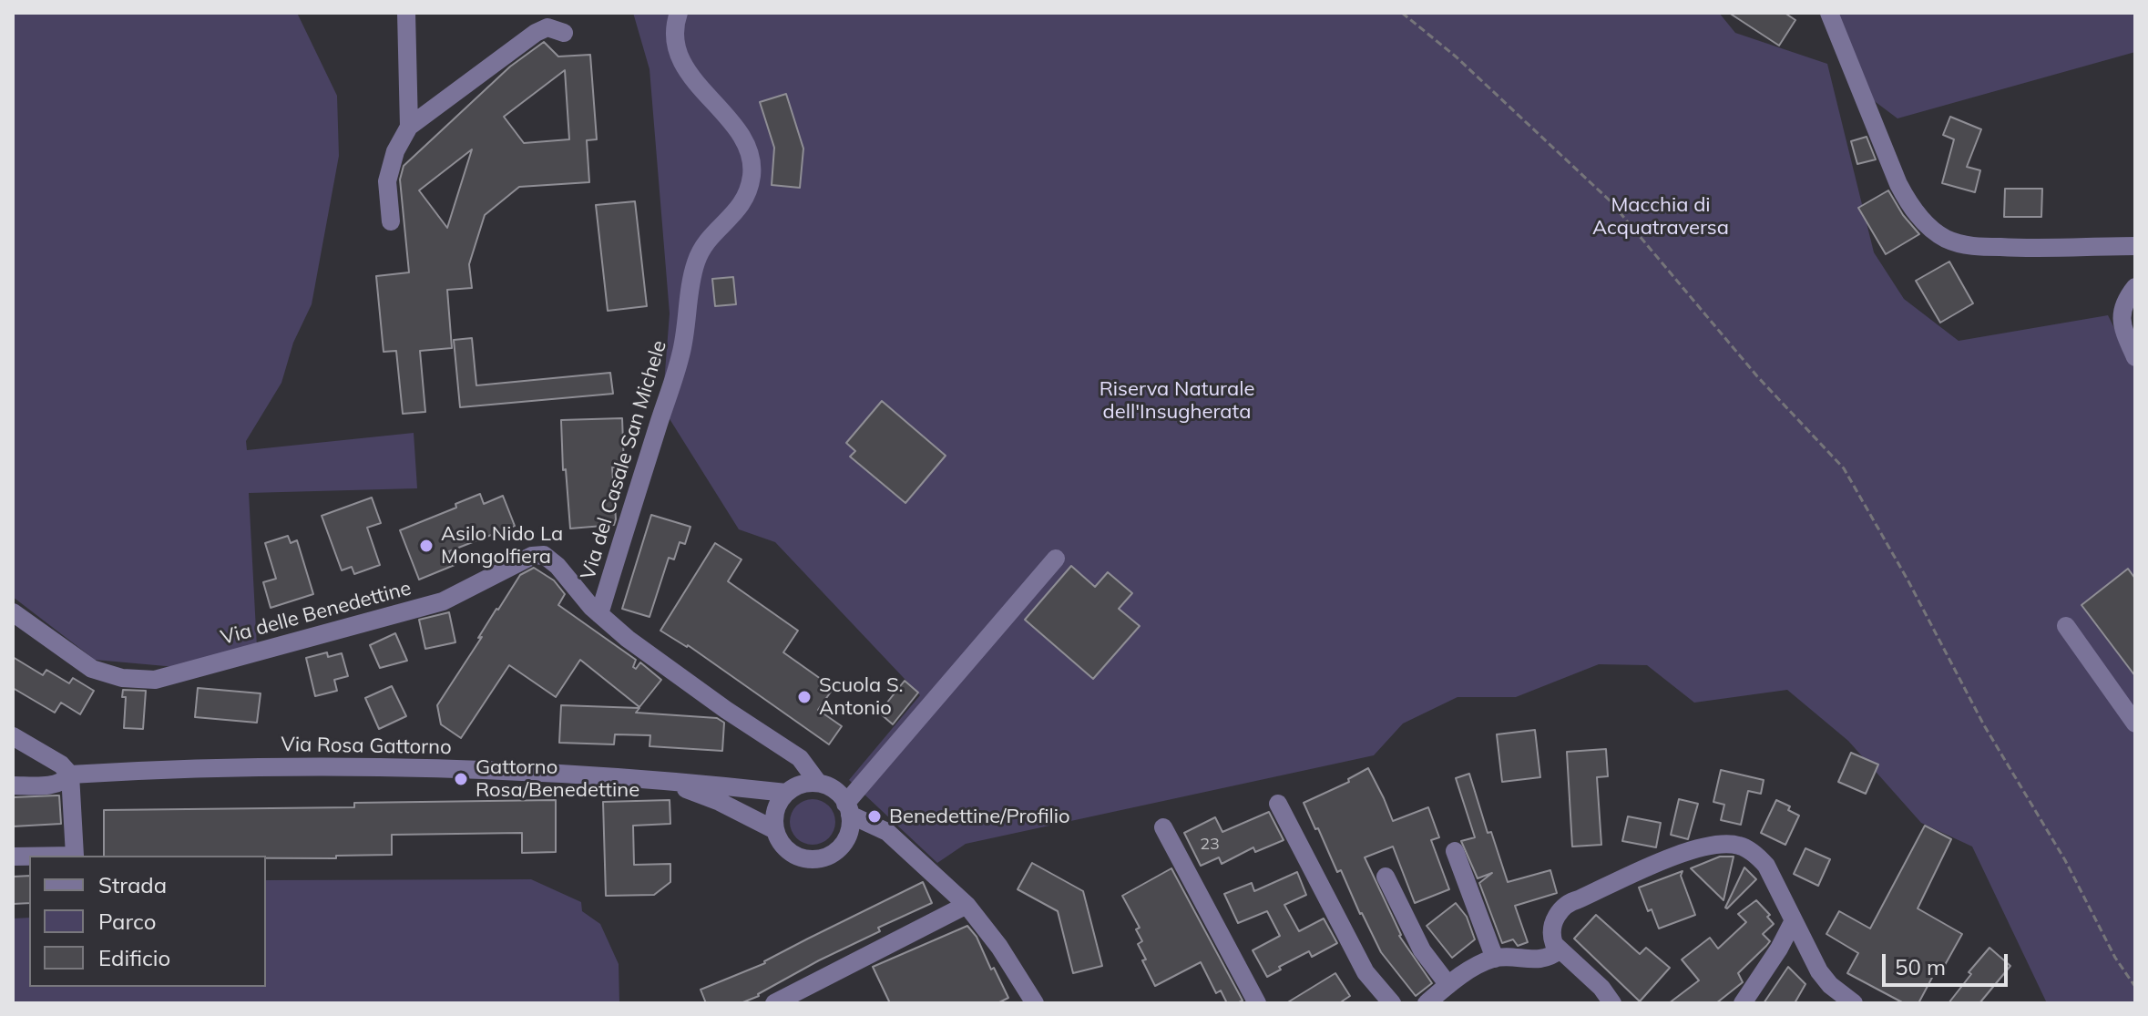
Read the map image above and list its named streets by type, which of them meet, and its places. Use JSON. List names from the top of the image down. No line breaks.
{"streets":{"street":["Via del Casale San Michele","Via delle Benedettine","Via Rosa Gattorno"]},"crossings":[["Via del Casale San Michele","Via delle Benedettine"],["Via delle Benedettine","Via Rosa Gattorno"]],"parks":["Macchia di Acquatraversa","Riserva Naturale dell'Insugherata"],"places":["Asilo Nido La Mongolfiera","Scuola S. Antonio","Gattorno Rosa/Benedettine","Benedettine/Profilio"],"house_numbers":["23"],"legend":["Strada","Parco","Edificio"],"scale_bar":"50 m"}
